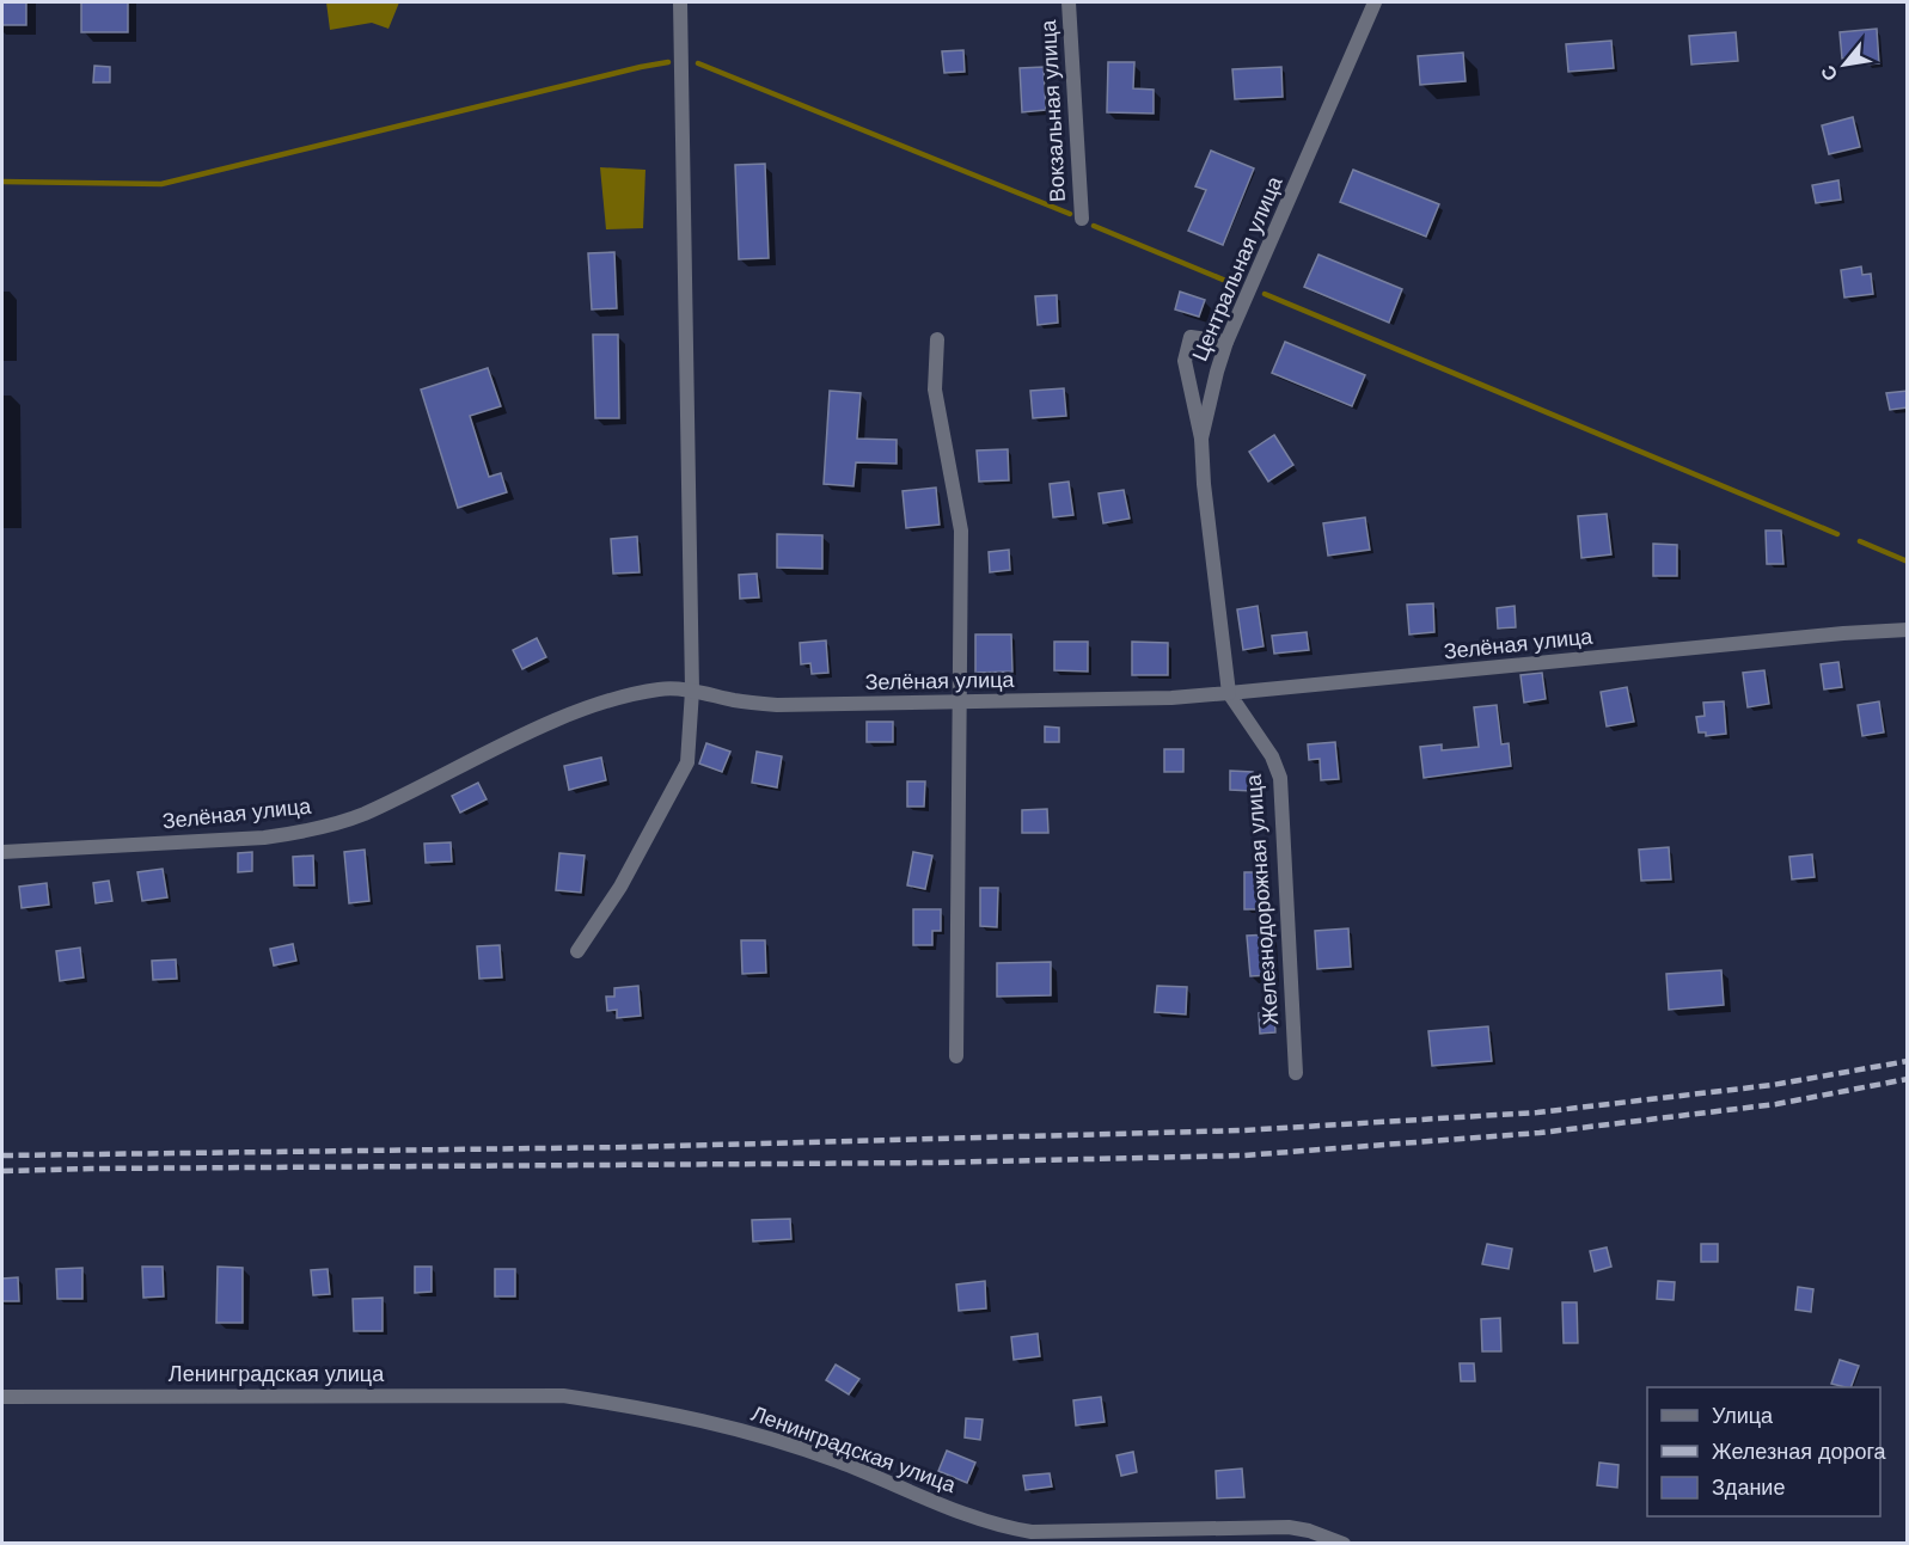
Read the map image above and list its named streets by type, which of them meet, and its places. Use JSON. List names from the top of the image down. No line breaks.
{"streets":{"street":["Вокзальная улица","Центральная улица","Зелёная улица","Железнодорожная улица","Ленинградская улица"]},"crossings":[["Центральная улица","Зелёная улица"],["Центральная улица","Железнодорожная улица"],["Зелёная улица","Железнодорожная улица"]],"legend":["Улица","Железная дорога","Здание"],"north":"bottom left"}
